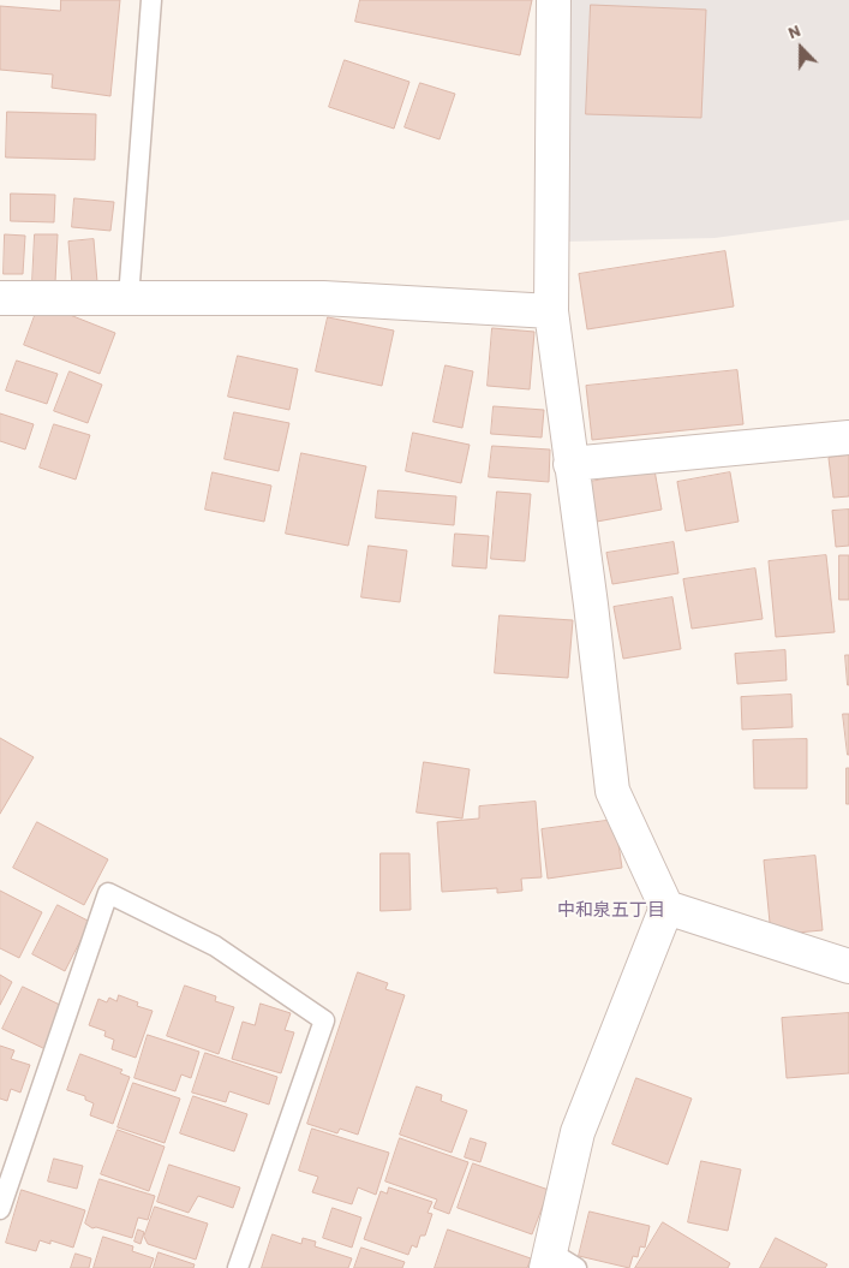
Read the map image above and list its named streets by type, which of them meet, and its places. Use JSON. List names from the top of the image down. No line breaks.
{"districts":["中和泉五丁目"],"north":"top"}
